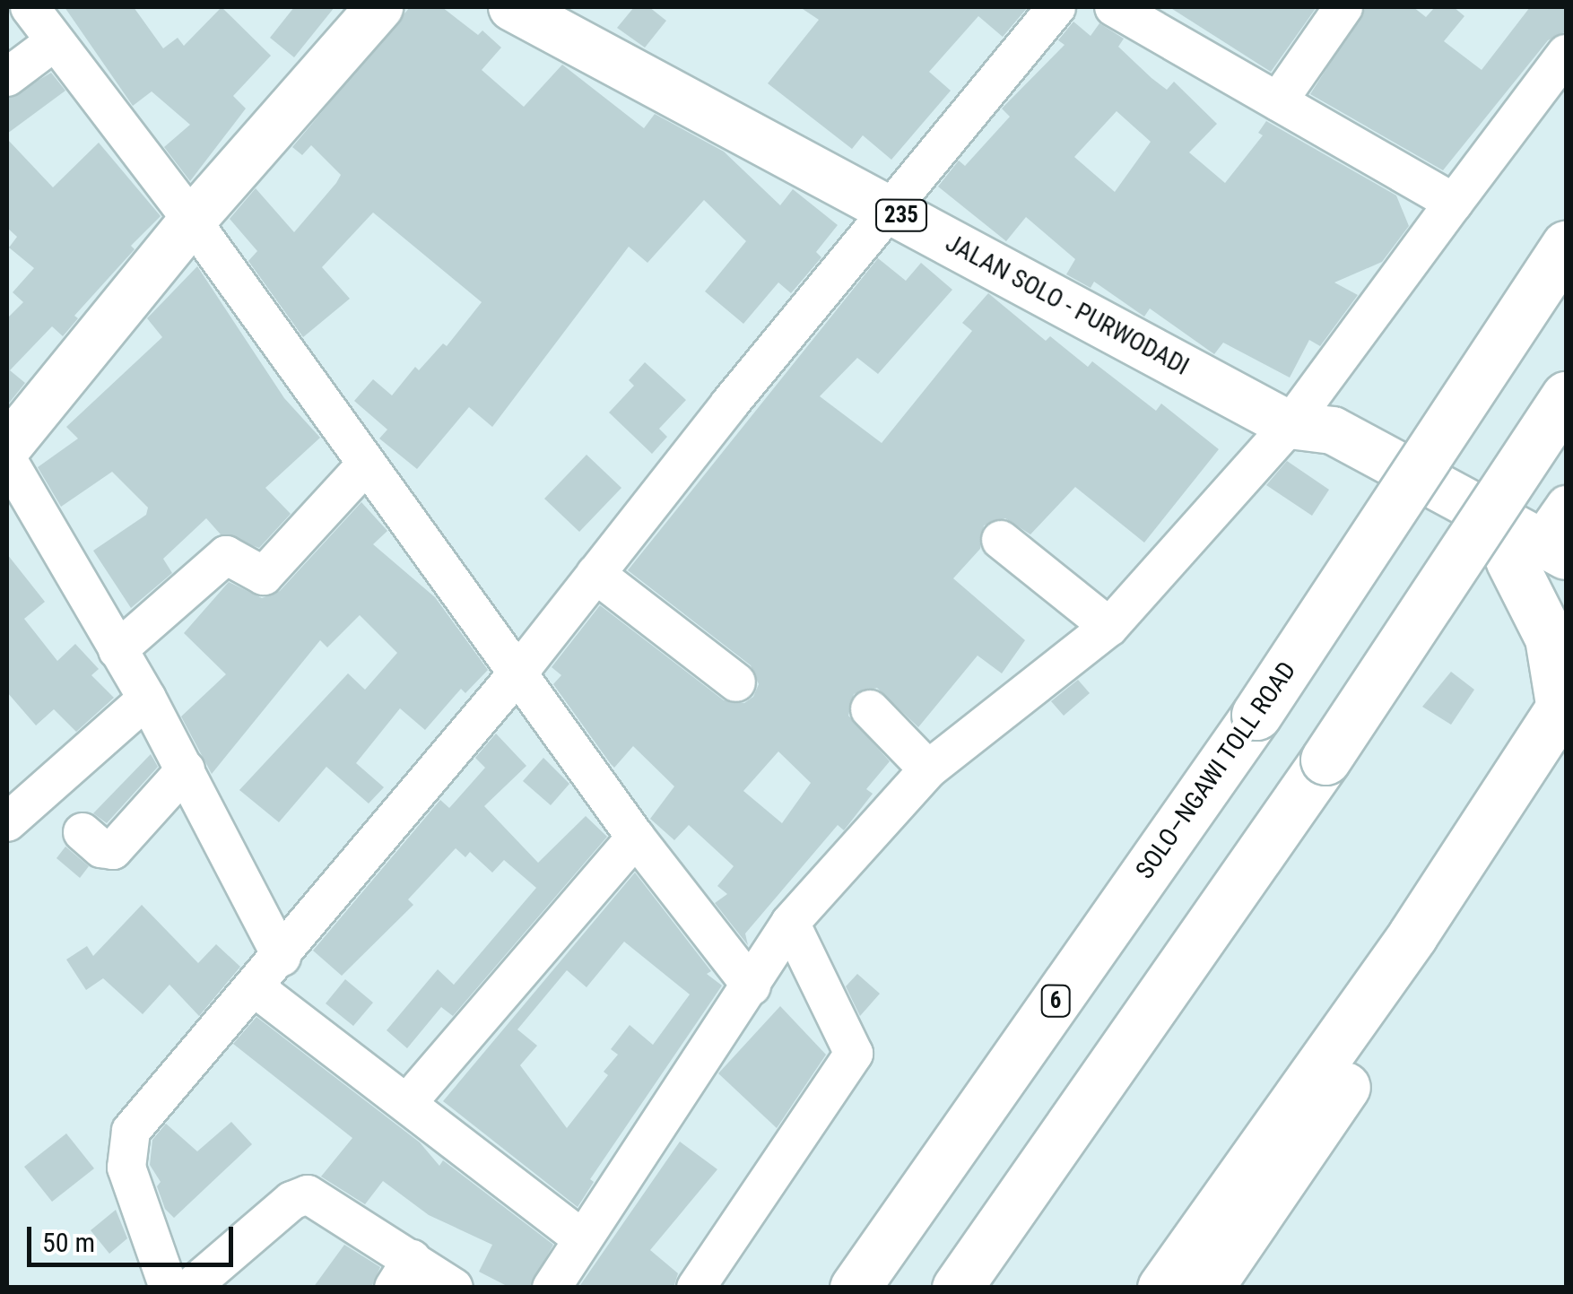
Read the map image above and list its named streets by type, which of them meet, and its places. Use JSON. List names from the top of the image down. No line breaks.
{"streets":{"highway":["SOLO–NGAWI TOLL ROAD","6"],"main road":["235","JALAN SOLO - PURWODADI"]},"scale_bar":"50 m"}
